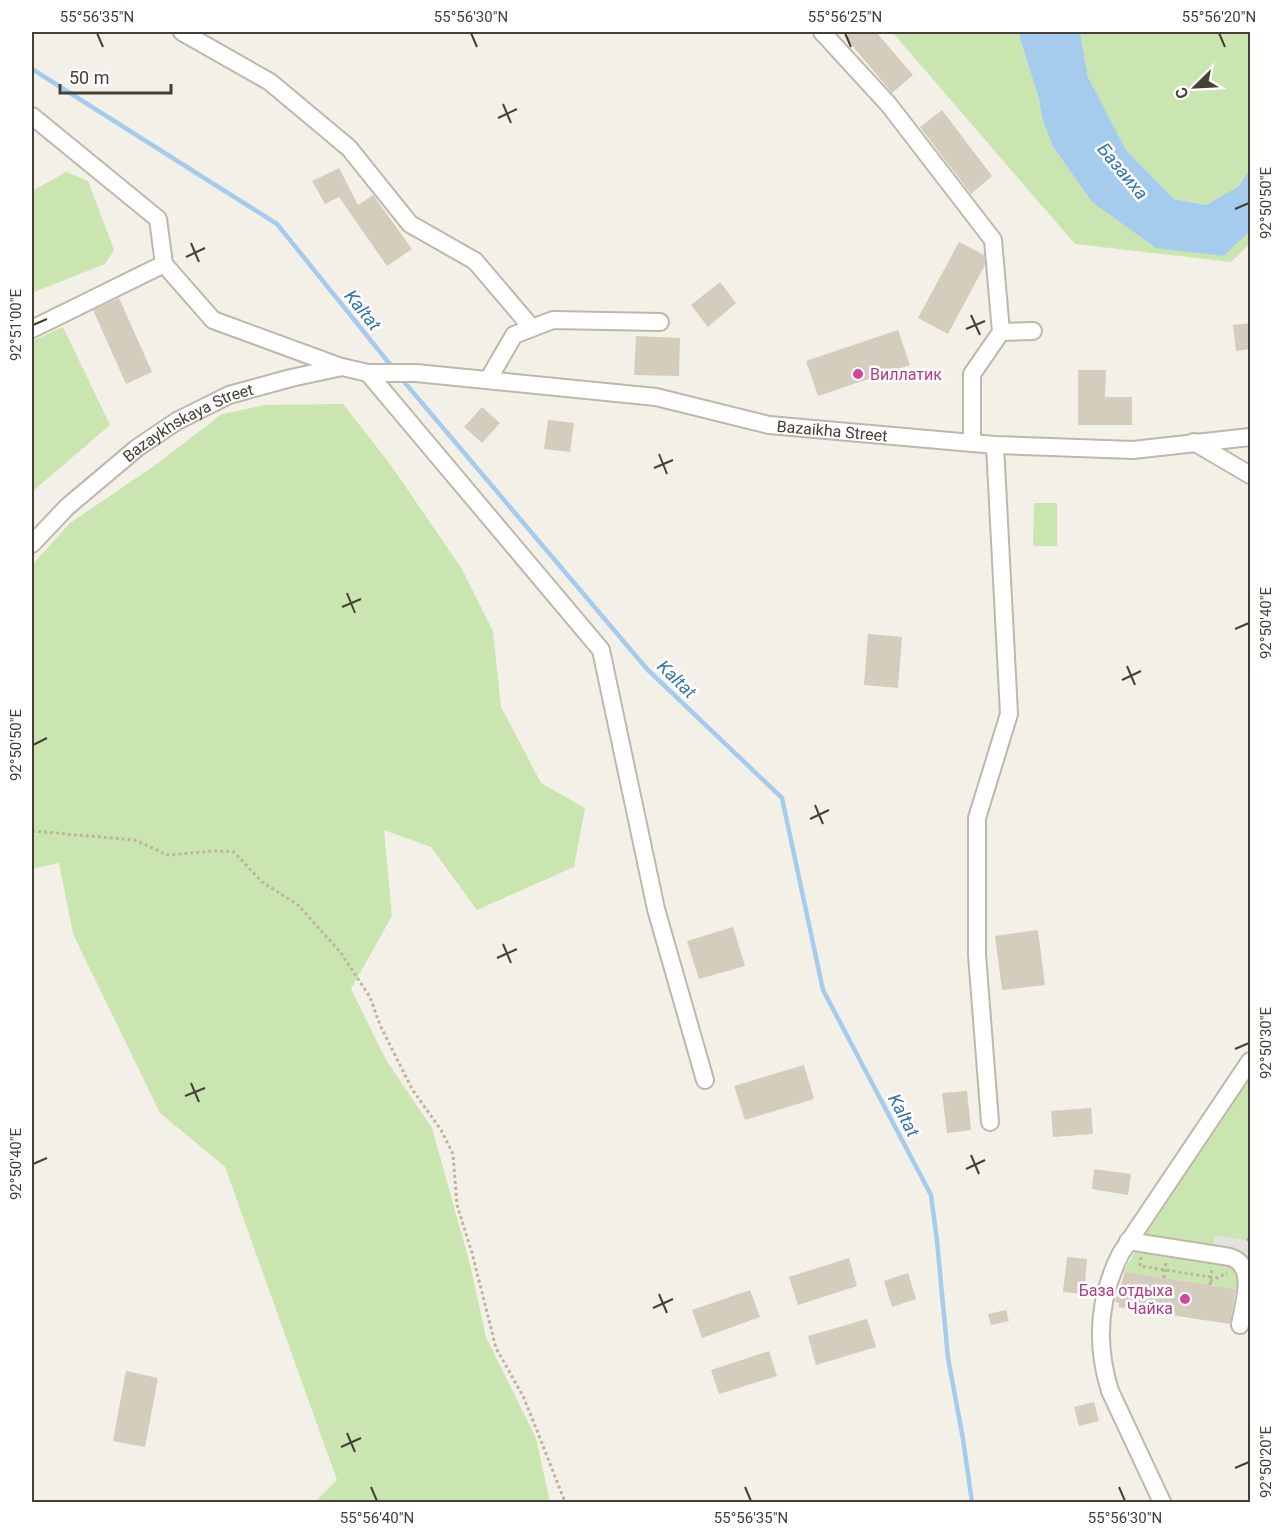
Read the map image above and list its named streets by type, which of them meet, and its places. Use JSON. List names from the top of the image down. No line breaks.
{"streets":{"street":["Bazaykhskaya Street","Bazaikha Street"]},"crossings":[["Bazaykhskaya Street","Bazaikha Street"]],"water":["Базаиха","Kaltat"],"places":["Виллатик","База отдыха Чайка"],"scale_bar":"50 m","north":"bottom left","coordinates":["55°56'35\"N","55°56'30\"N","55°56'25\"N","55°56'20\"N","92°50'50\"E","92°51'00\"E","92°50'40\"E","92°50'30\"E","92°50'20\"E","55°56'40\"N"]}
